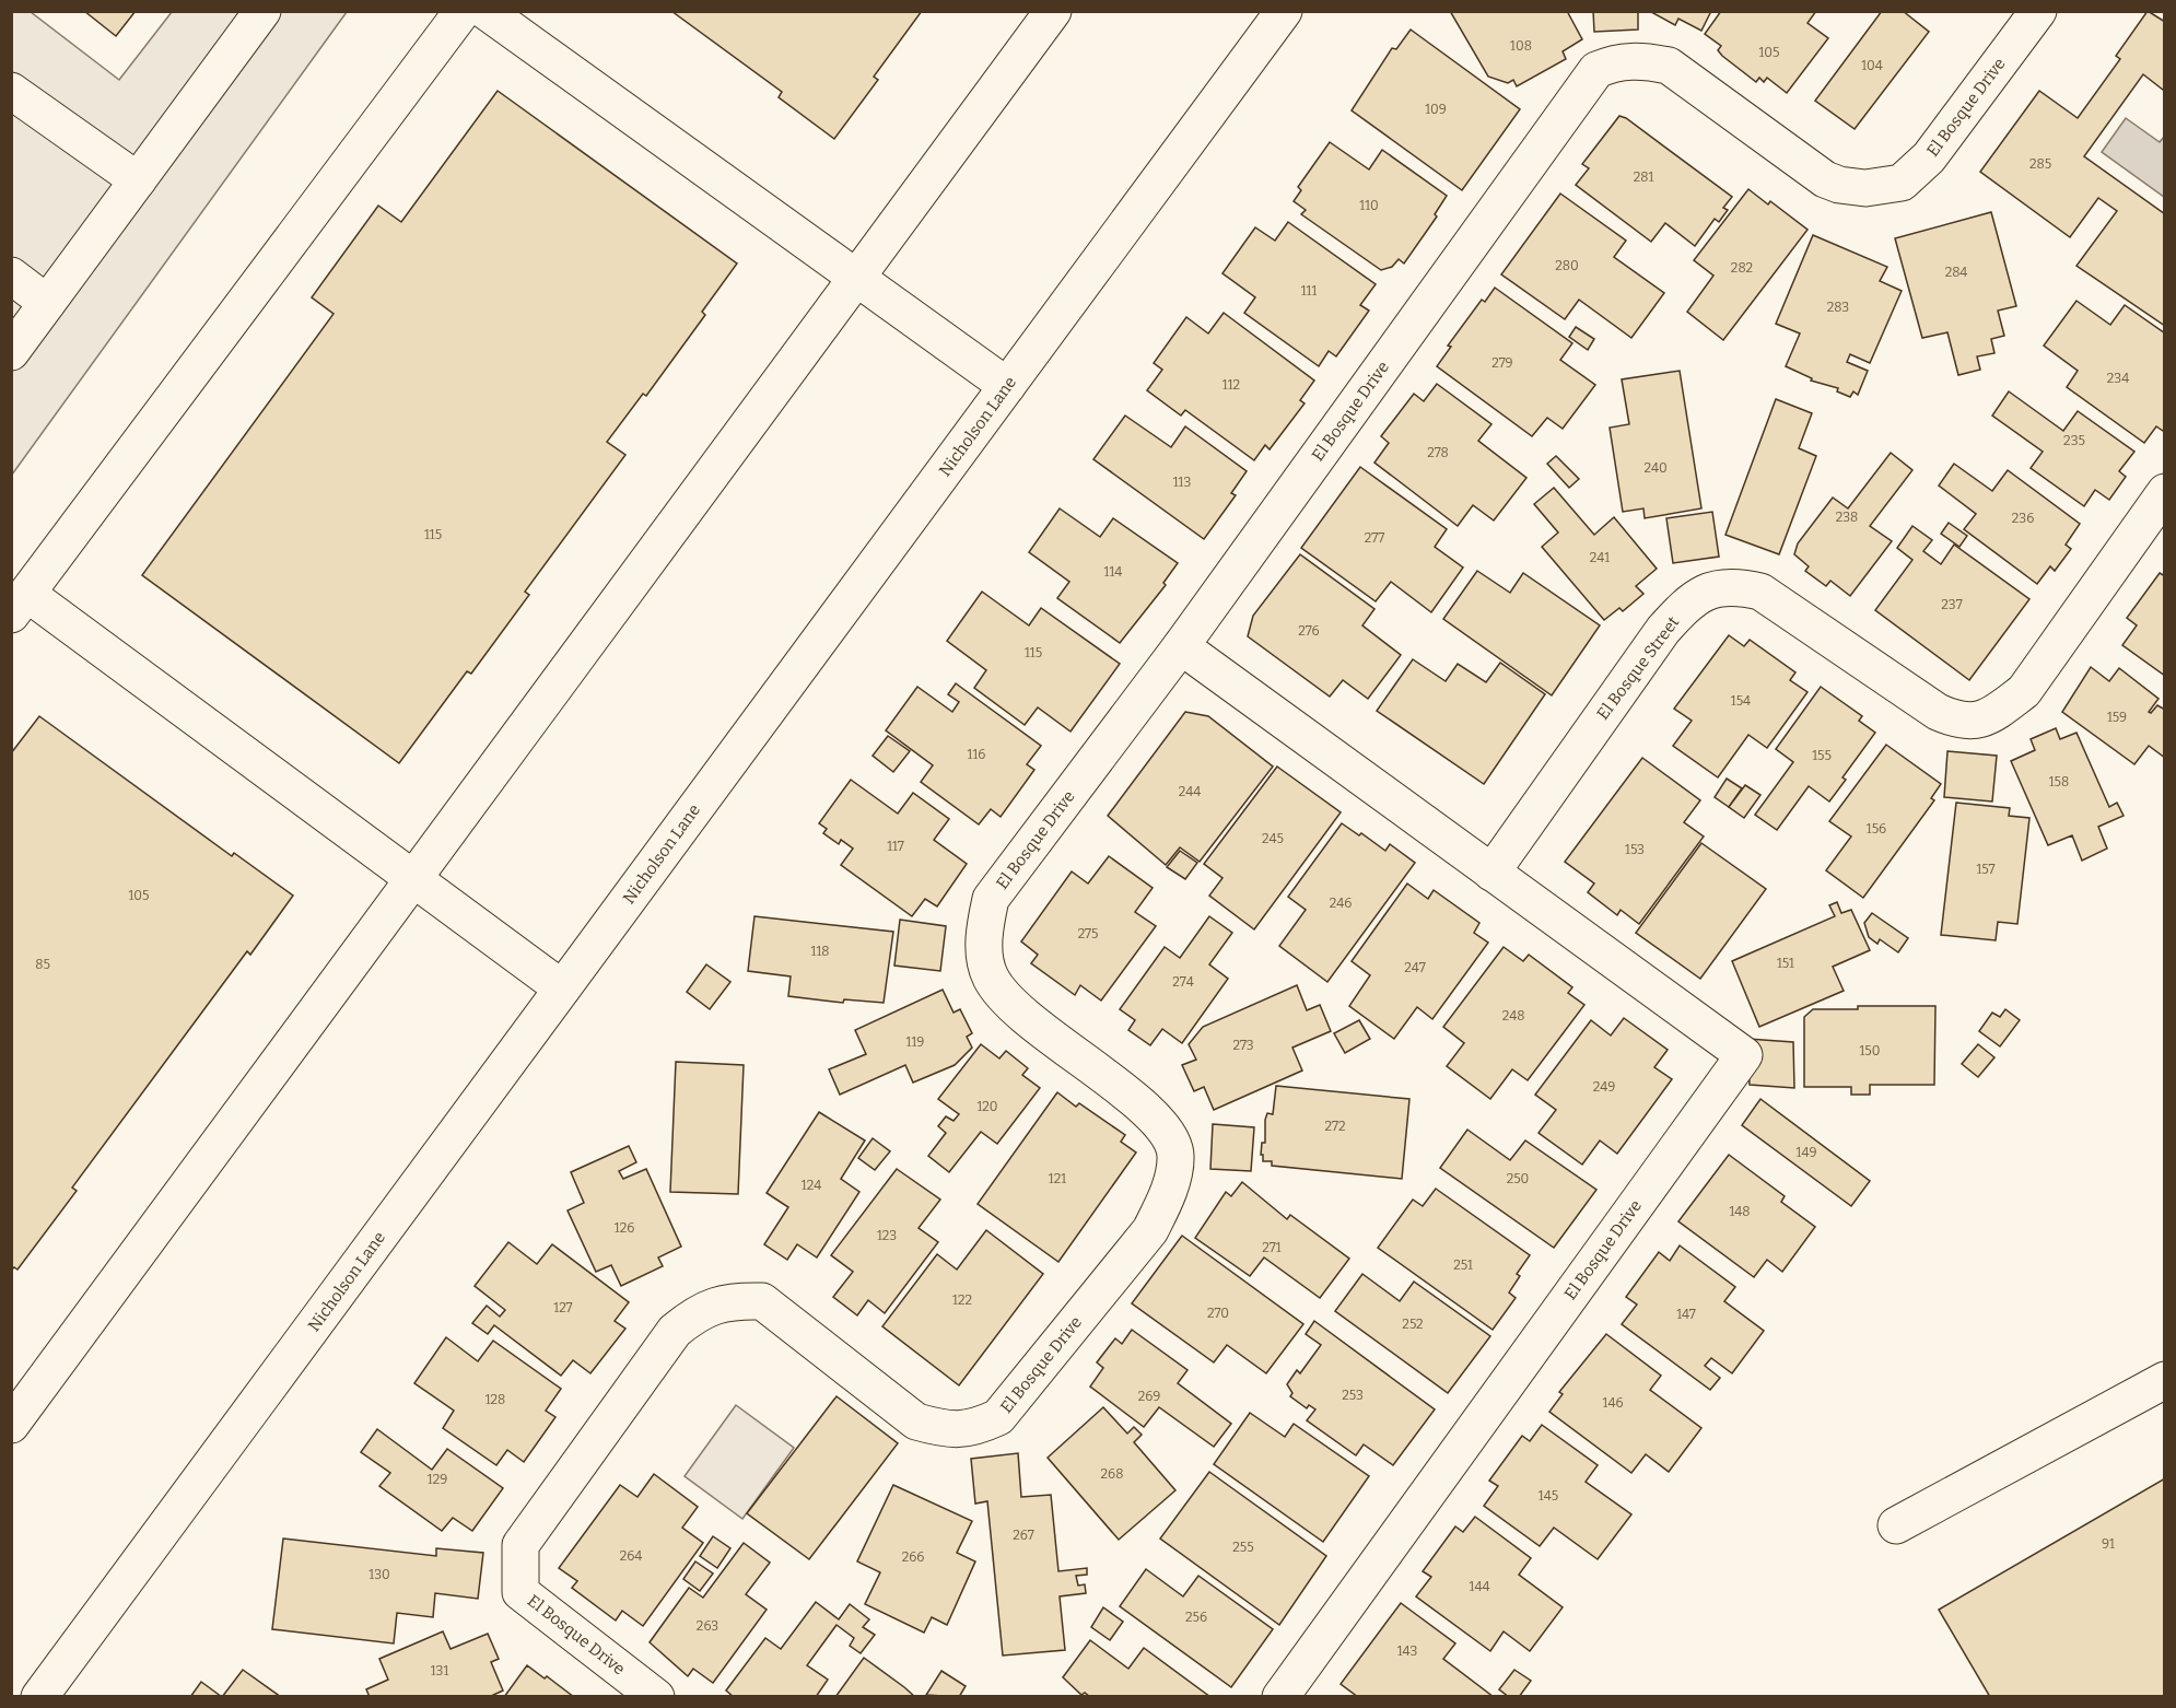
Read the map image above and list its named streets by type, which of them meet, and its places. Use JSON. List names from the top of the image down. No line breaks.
{"streets":{"street":["El Bosque Drive","Nicholson Lane","El Bosque Street"]},"crossings":[["El Bosque Drive","El Bosque Street"]],"house_numbers":["108","105","104","109","285","281","110","280","282","284","111","283","279","234","112","235","278","240","113","238","236","115","277","241","114","237","276","115","154","159","116","155","158","244","156","245","117","153","157","105","246","275","118","151","85","247","274","248","119","273","150","249","120","272","149","121","250","124","148","126","123","271","251","122","127","270","147","252","253","269","128","146","268","129","145","267","91","255","264","266","130","144","256","263","143","131"]}
